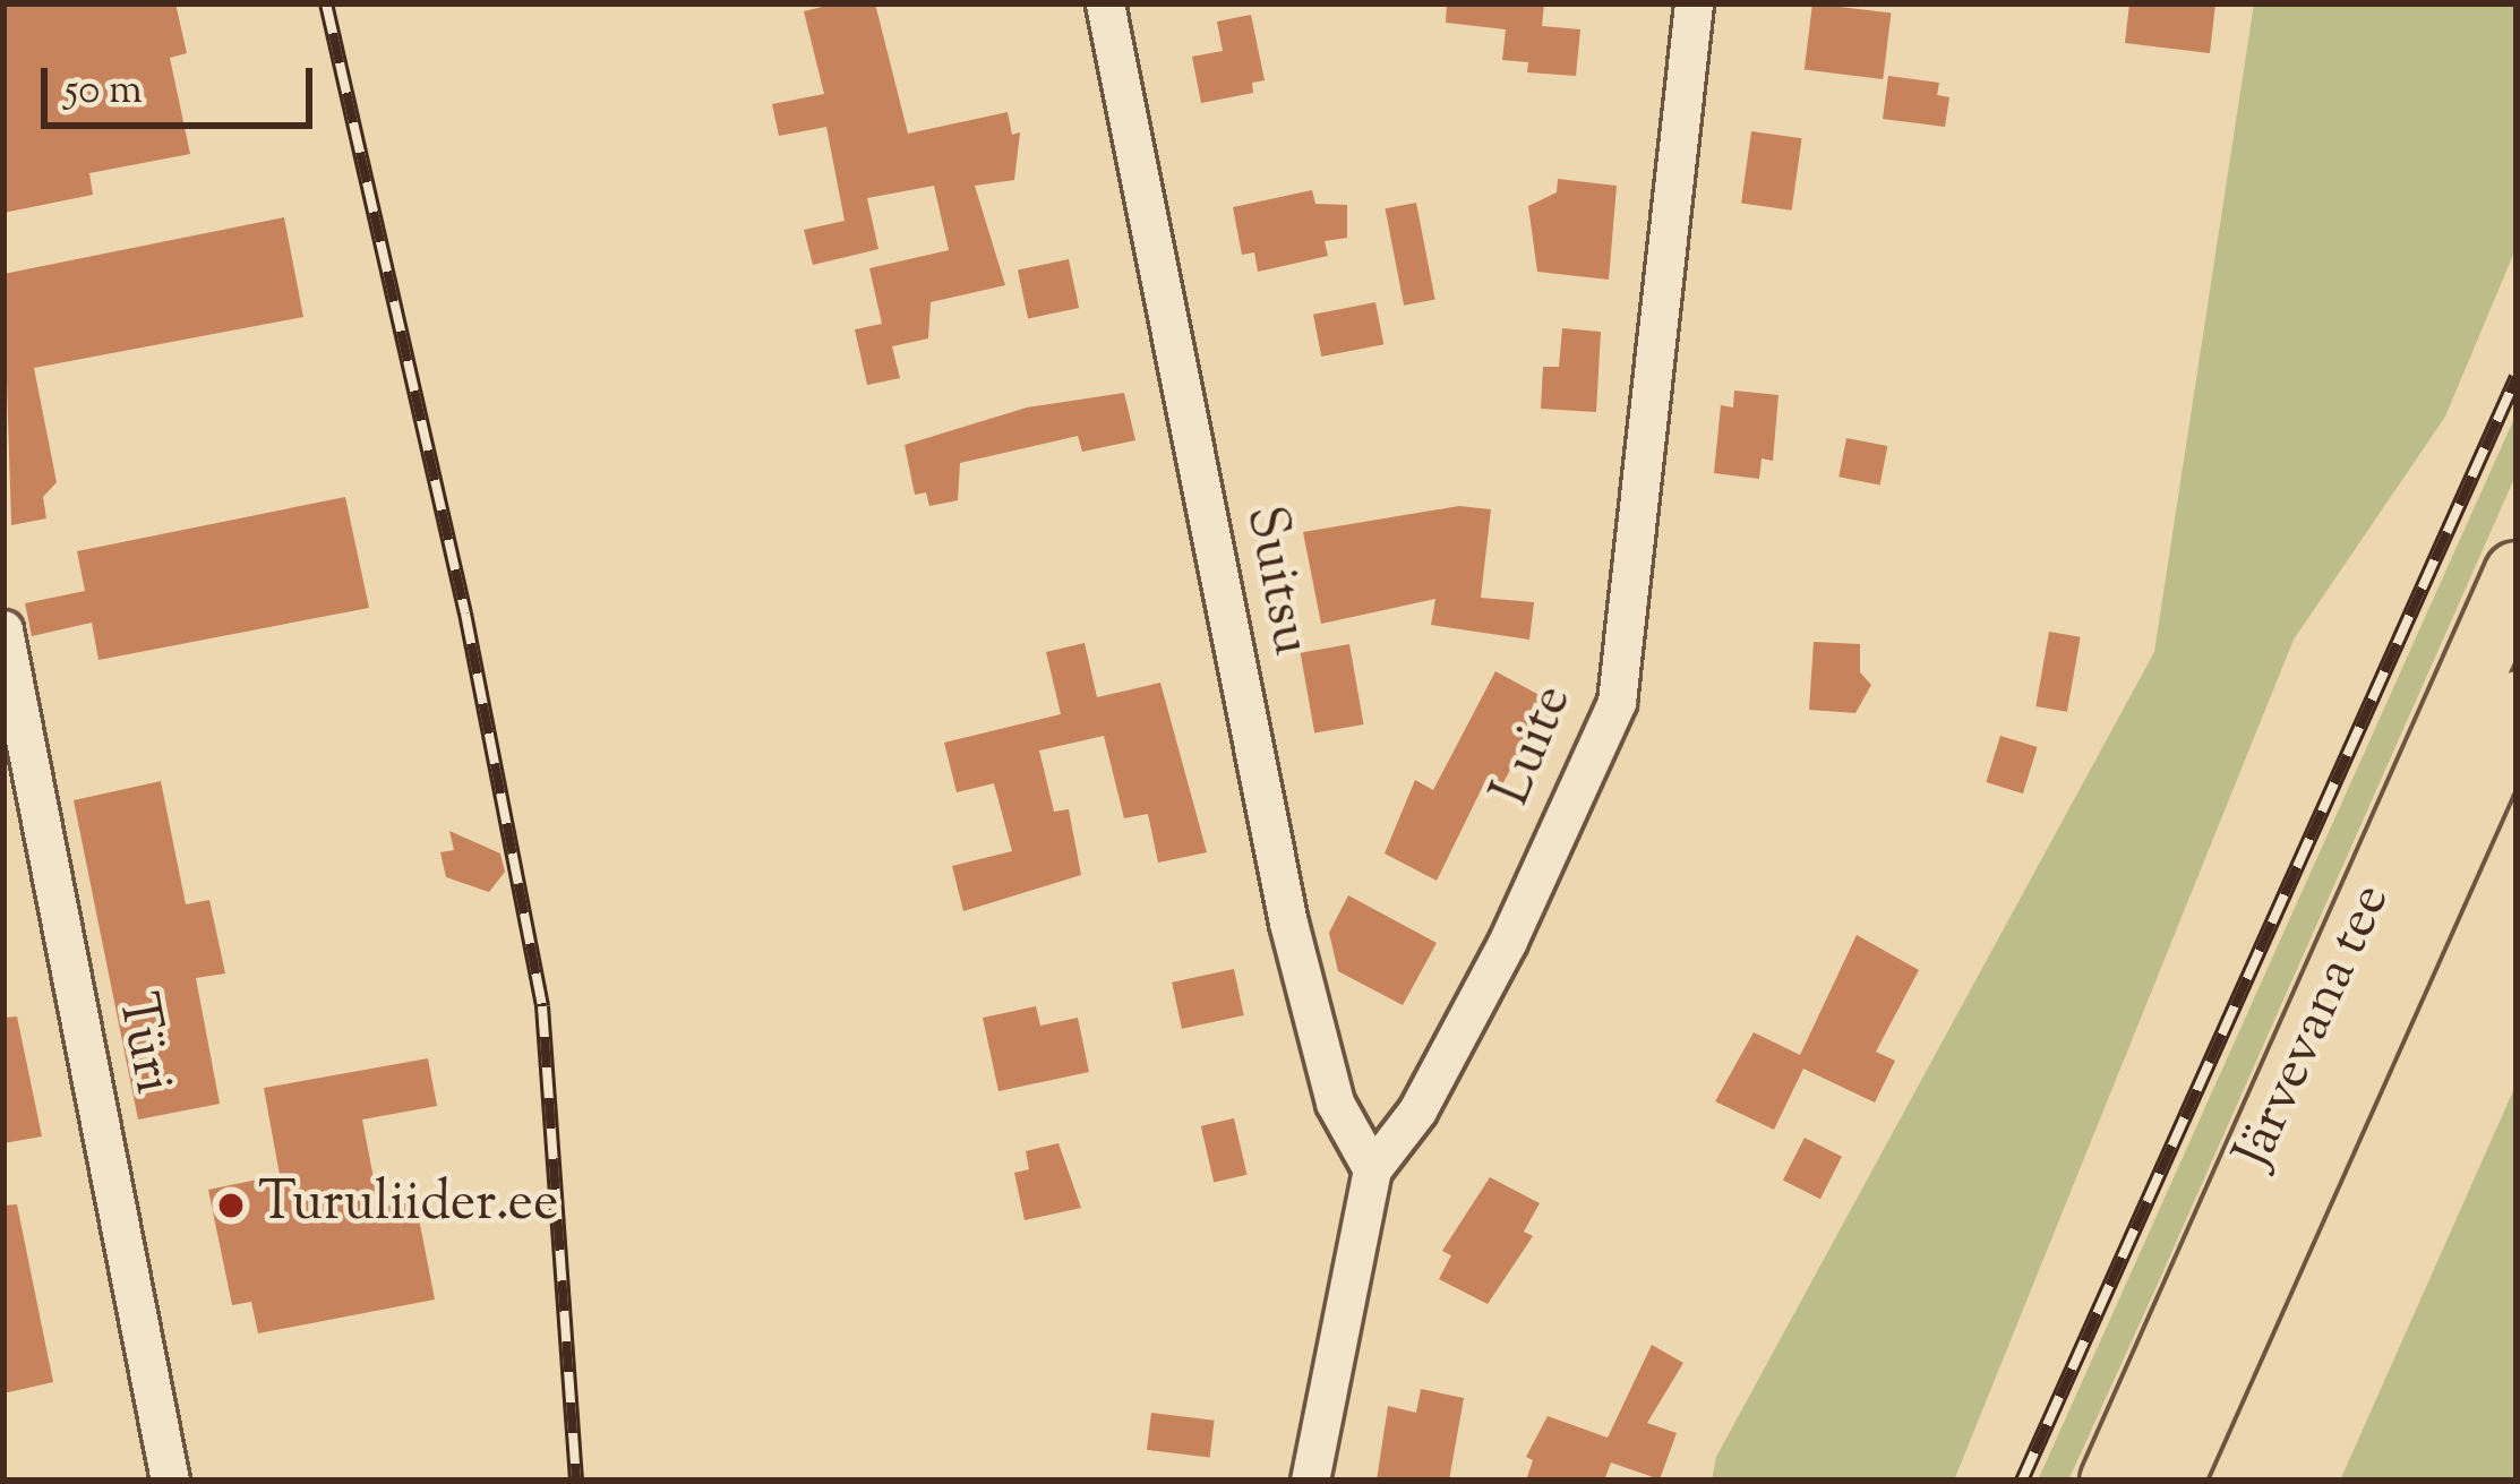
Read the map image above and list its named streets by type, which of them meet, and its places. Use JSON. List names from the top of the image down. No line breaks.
{"streets":{"highway":["Järvevana tee"],"street":["Suitsu","Luite","Türi"]},"crossings":[["Suitsu","Luite"]],"places":["Turuliider.ee"],"scale_bar":"50 m"}
